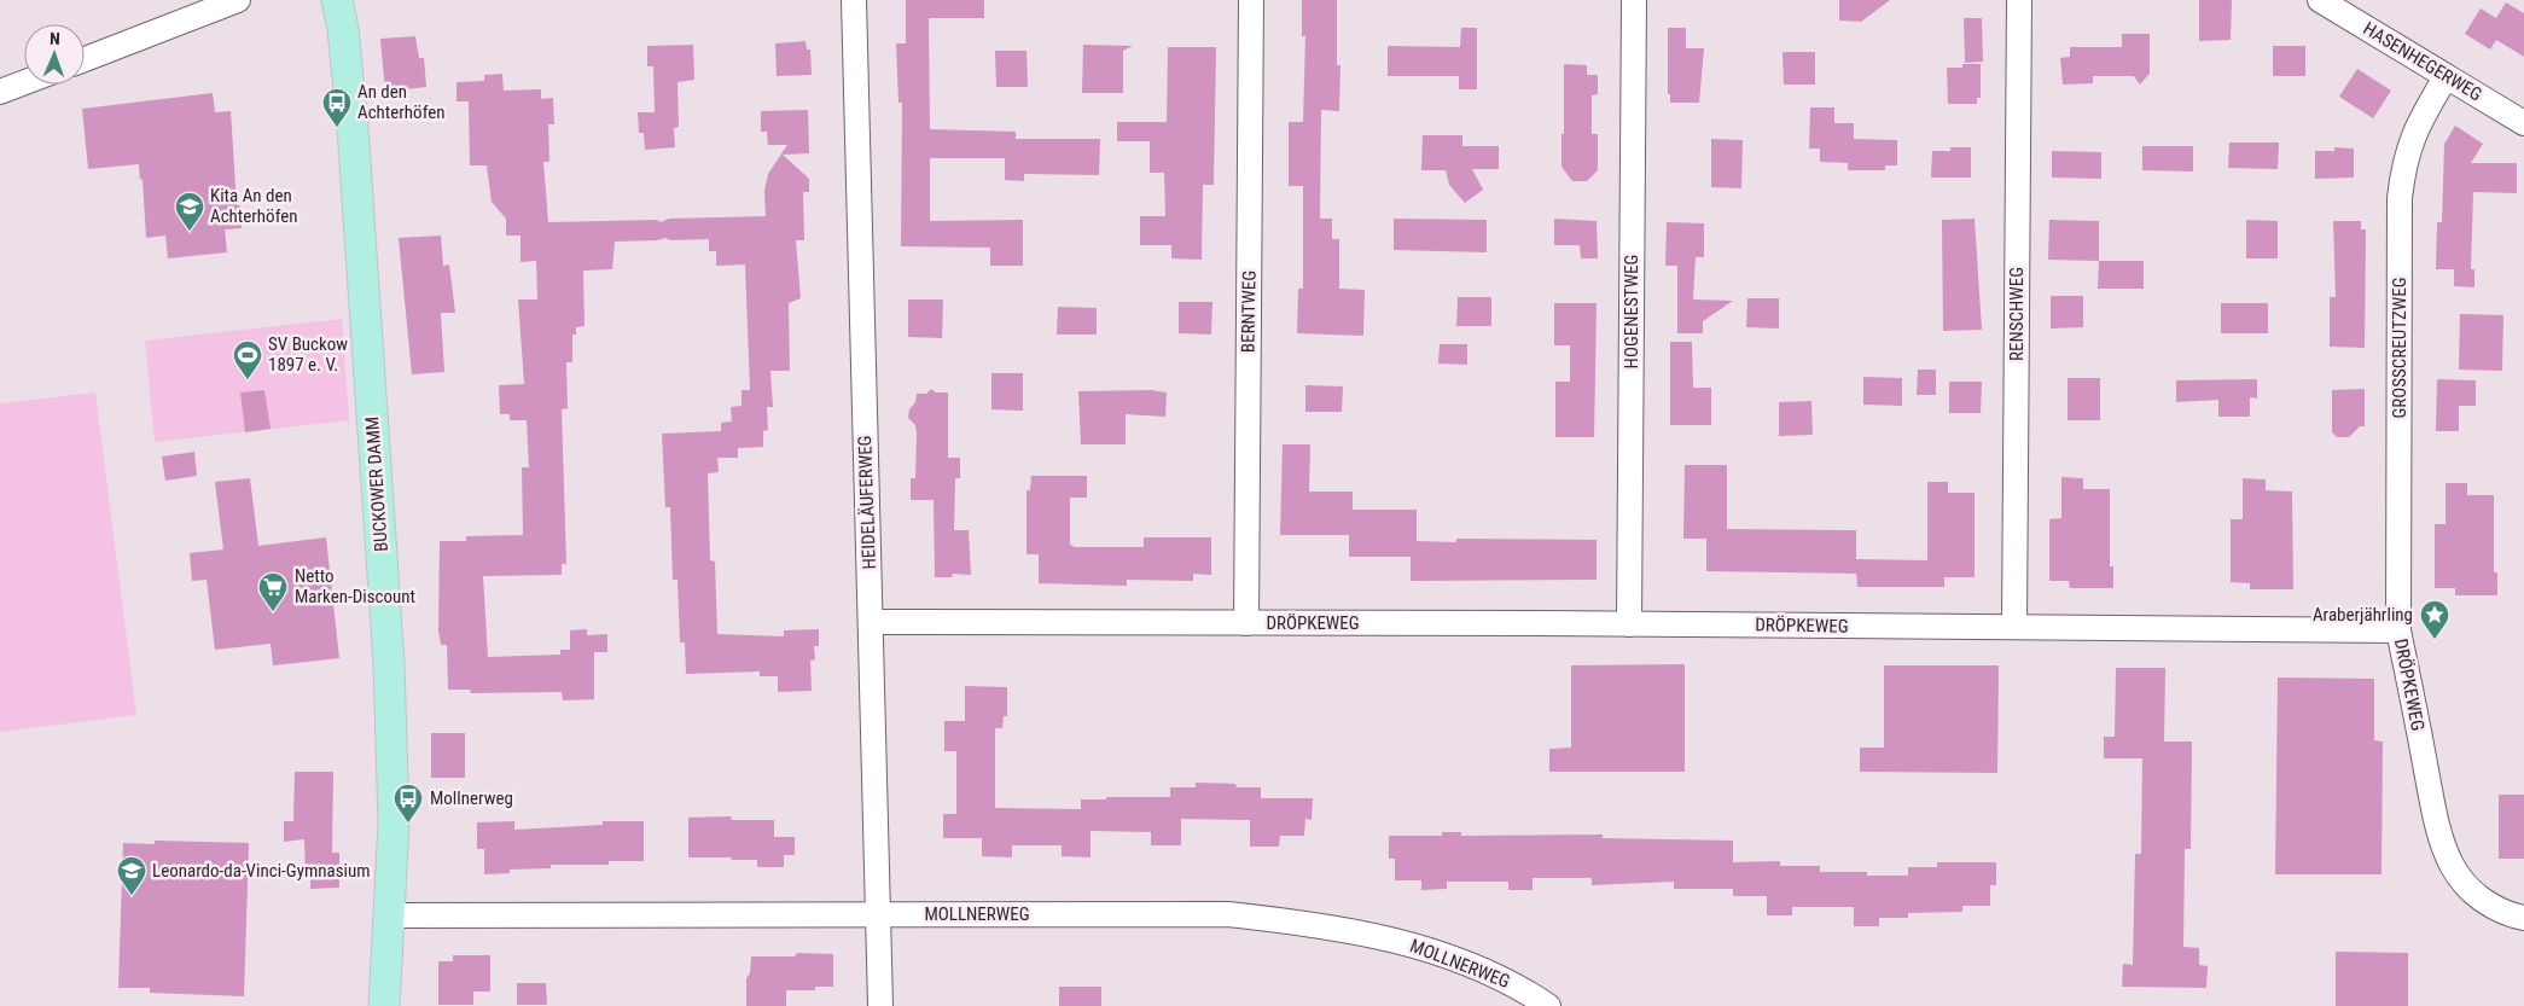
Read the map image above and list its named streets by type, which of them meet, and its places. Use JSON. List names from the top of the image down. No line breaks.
{"streets":{"main road":["BUCKOWER DAMM"],"street":["HASENHEGERWEG","BERNTWEG","HOGENESTWEG","RENSCHWEG","GROSSCREUTZWEG","HEIDELÄUFERWEG","DRÖPKEWEG","MOLLNERWEG"]},"crossings":[["HASENHEGERWEG","GROSSCREUTZWEG"],["BERNTWEG","DRÖPKEWEG"],["HOGENESTWEG","DRÖPKEWEG"],["RENSCHWEG","DRÖPKEWEG"],["GROSSCREUTZWEG","DRÖPKEWEG"],["BUCKOWER DAMM","MOLLNERWEG"],["HEIDELÄUFERWEG","DRÖPKEWEG"],["HEIDELÄUFERWEG","MOLLNERWEG"]],"places":{"bus stop":["An den Achterhöfen","Mollnerweg"],"school or university":["Kita An den Achterhöfen","Leonardo-da-Vinci-Gymnasium"],"sports":["SV Buckow 1897 e. V."],"supermarket":["Netto Marken-Discount"],"place":["Araberjährling"]},"north":"top"}
